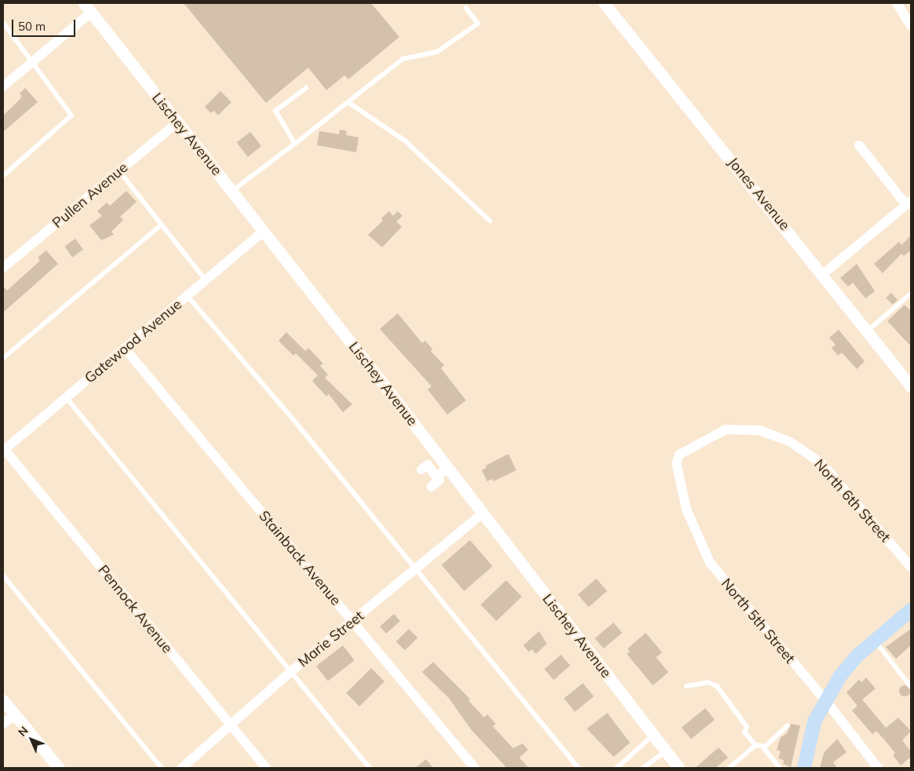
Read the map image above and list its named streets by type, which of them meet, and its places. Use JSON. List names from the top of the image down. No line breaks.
{"streets":{"street":["Lischey Avenue","Jones Avenue","Pullen Avenue","Gatewood Avenue","North 6th Street","Stainback Avenue","Pennock Avenue","North 5th Street","Marie Street"]},"crossings":[["Lischey Avenue","Pullen Avenue"],["Lischey Avenue","Gatewood Avenue"],["Lischey Avenue","Marie Street"],["Gatewood Avenue","Stainback Avenue"],["Gatewood Avenue","Pennock Avenue"],["North 6th Street","North 5th Street"],["Stainback Avenue","Marie Street"],["Pennock Avenue","Marie Street"]],"scale_bar":"50 m","north":"top left"}
